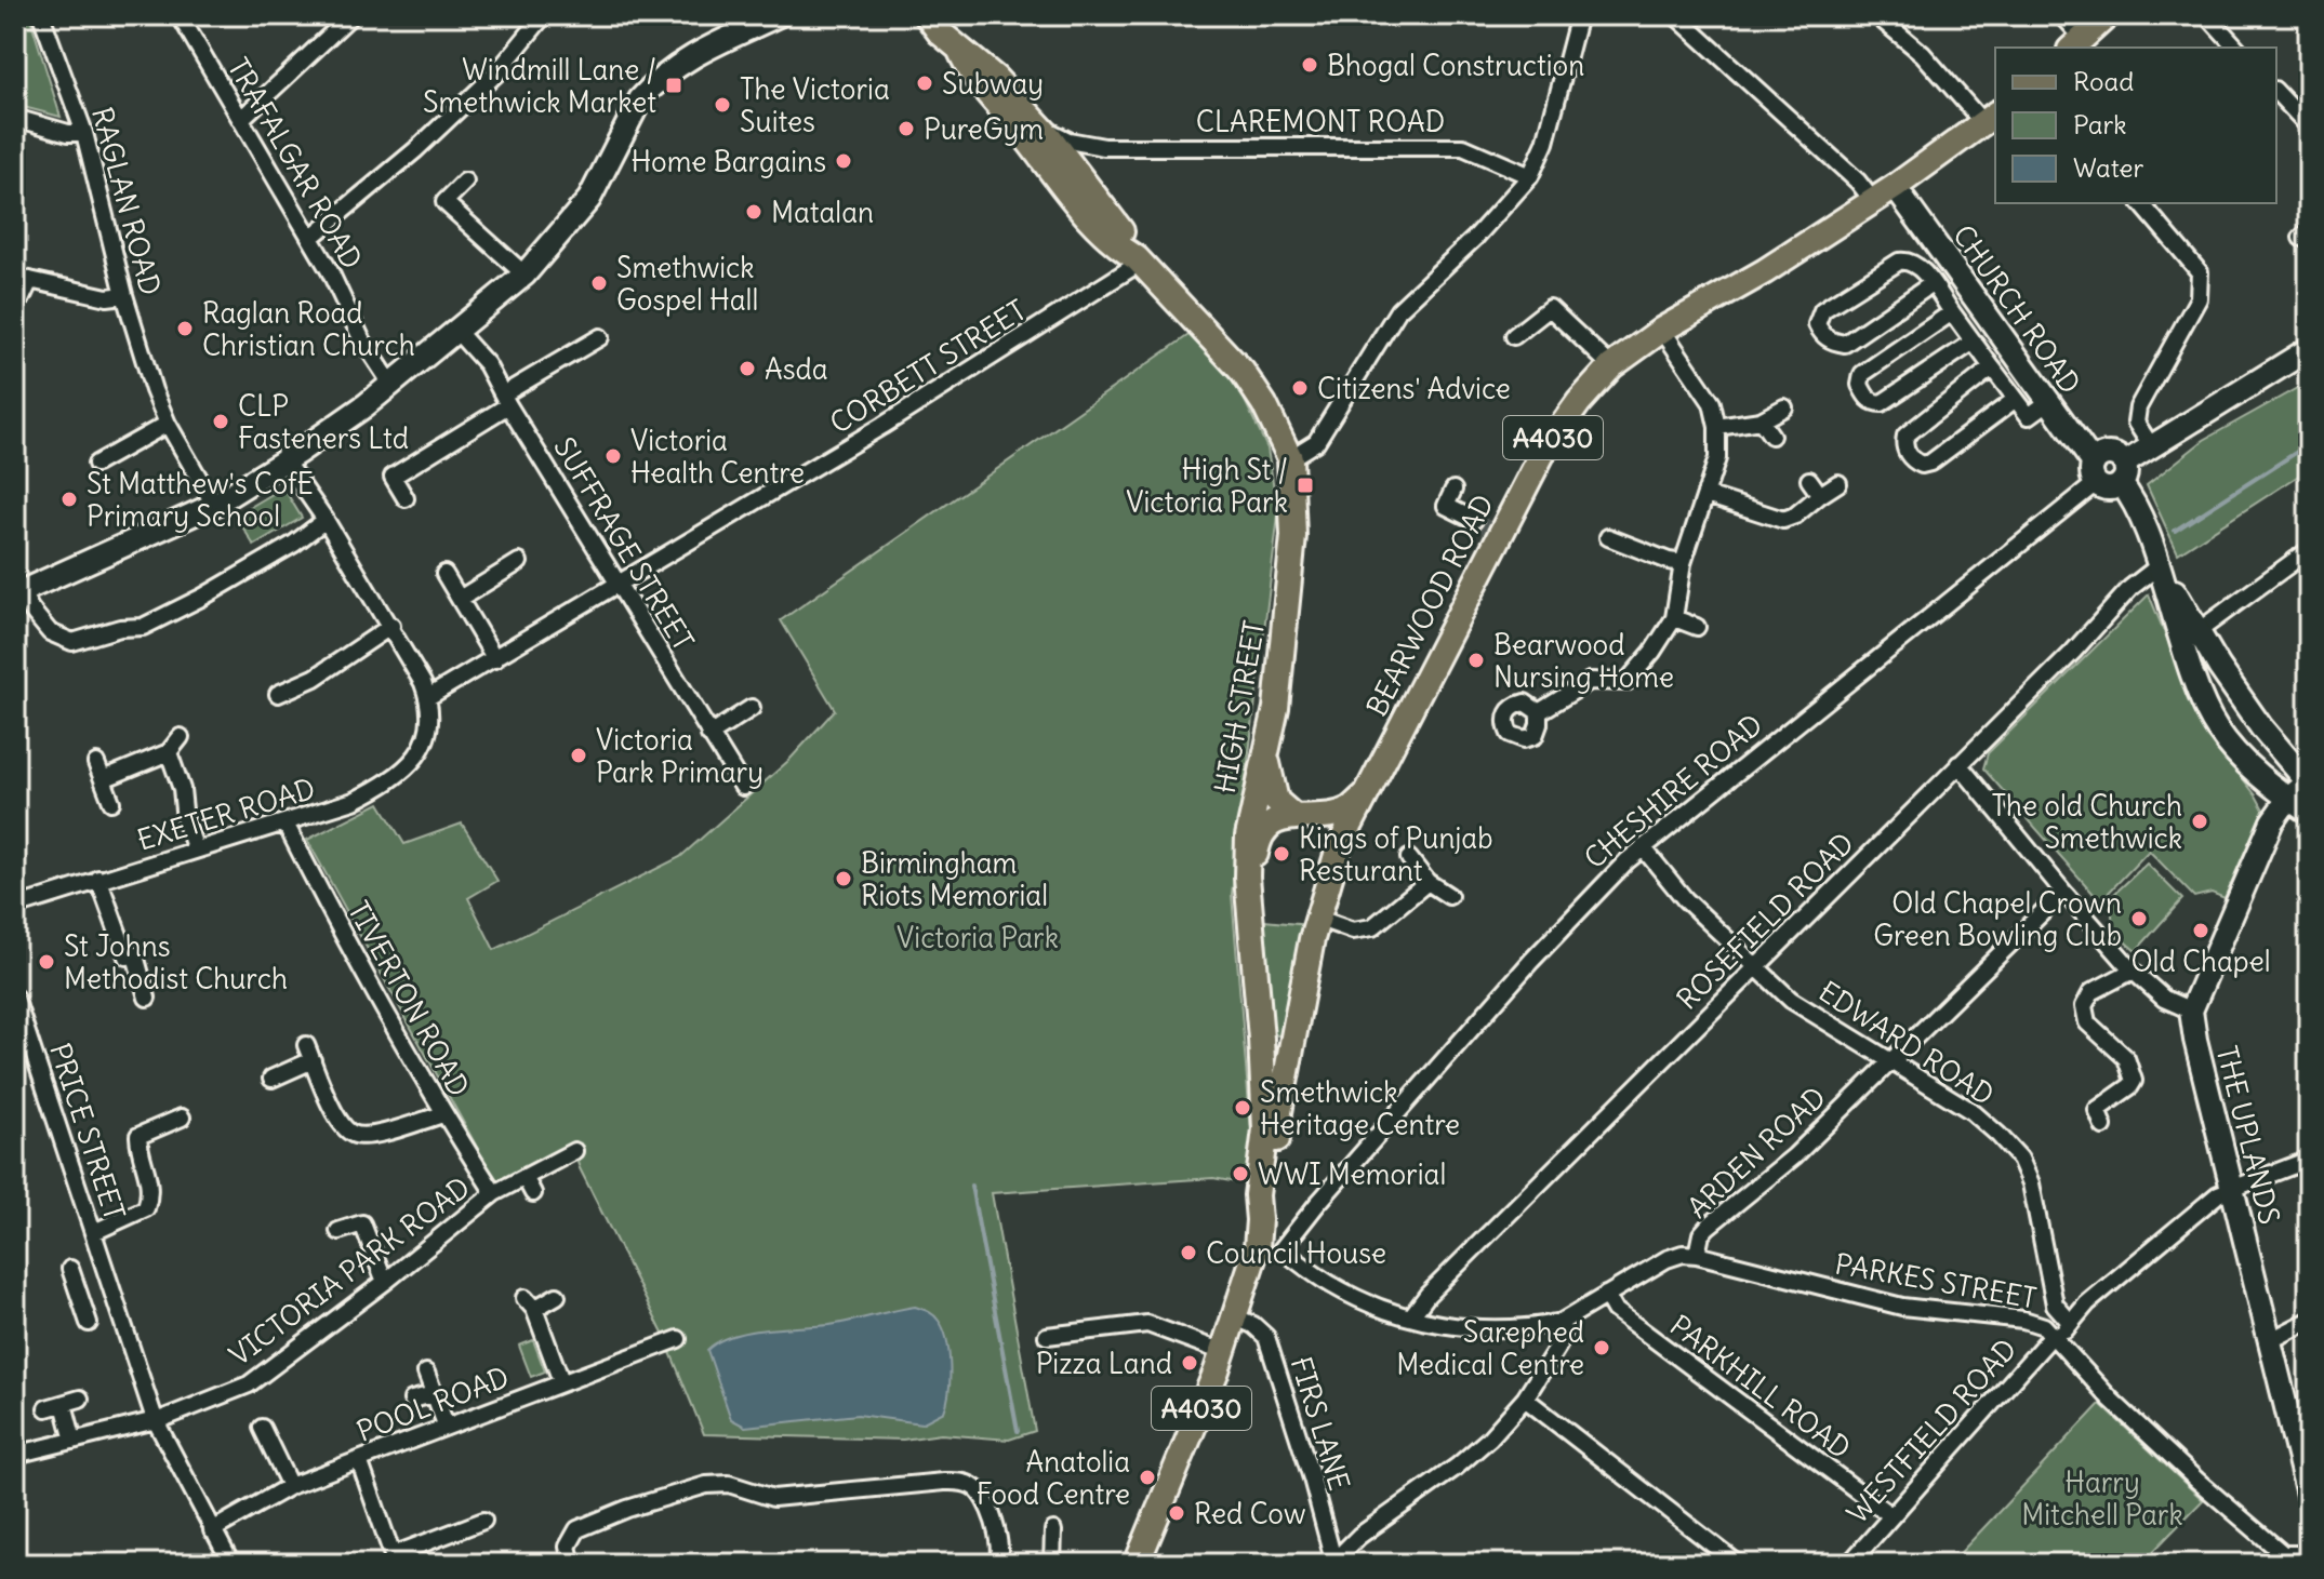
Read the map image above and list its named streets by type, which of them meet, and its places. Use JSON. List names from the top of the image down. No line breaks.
{"streets":{"main road":["A4030","BEARWOOD ROAD","HIGH STREET"],"street":["CLAREMONT ROAD","TRAFALGAR ROAD","RAGLAN ROAD","CHURCH ROAD","CORBETT STREET","SUFFRAGE STREET","CHESHIRE ROAD","EXETER ROAD","ROSEFIELD ROAD","TIVERTON ROAD","EDWARD ROAD","PRICE STREET","THE UPLANDS","ARDEN ROAD","VICTORIA PARK ROAD","PARKES STREET","PARKHILL ROAD","POOL ROAD","FIRS LANE","WESTFIELD ROAD"]},"crossings":[["CLAREMONT ROAD","A4030"],["CHURCH ROAD","BEARWOOD ROAD"],["CHURCH ROAD","CHESHIRE ROAD"],["CORBETT STREET","SUFFRAGE STREET"],["CORBETT STREET","HIGH STREET"],["CORBETT STREET","EXETER ROAD"],["A4030","HIGH STREET"],["BEARWOOD ROAD","HIGH STREET"],["HIGH STREET","FIRS LANE"],["CHESHIRE ROAD","EDWARD ROAD"],["EXETER ROAD","TIVERTON ROAD"],["ROSEFIELD ROAD","EDWARD ROAD"],["TIVERTON ROAD","VICTORIA PARK ROAD"],["EDWARD ROAD","ARDEN ROAD"],["EDWARD ROAD","WESTFIELD ROAD"],["PRICE STREET","VICTORIA PARK ROAD"],["PRICE STREET","POOL ROAD"],["ARDEN ROAD","PARKES STREET"],["ARDEN ROAD","PARKHILL ROAD"],["PARKES STREET","WESTFIELD ROAD"],["PARKHILL ROAD","WESTFIELD ROAD"]],"parks":["Victoria Park","Harry Mitchell Park"],"places":{"other":["Bhogal Construction","Subway","The Victoria Suites","PureGym","Home Bargains","Matalan","Smethwick Gospel Hall","Raglan Road Christian Church","Asda","Citizens' Advice","CLP Fasteners Ltd","Victoria Health Centre","St Matthew's CofE Primary School","Bearwood Nursing Home","Victoria Park Primary","The old Church Smethwick","Kings of Punjab Resturant","Birmingham Riots Memorial","Old Chapel Crown Green Bowling Club","Old Chapel","St Johns Methodist Church","Smethwick Heritage Centre","WWI Memorial","Council House","Sarephed Medical Centre","Pizza Land","Anatolia Food Centre","Red Cow"],"transit":["Windmill Lane / Smethwick Market","High St / Victoria Park"]},"legend":["Road","Park","Water"]}
